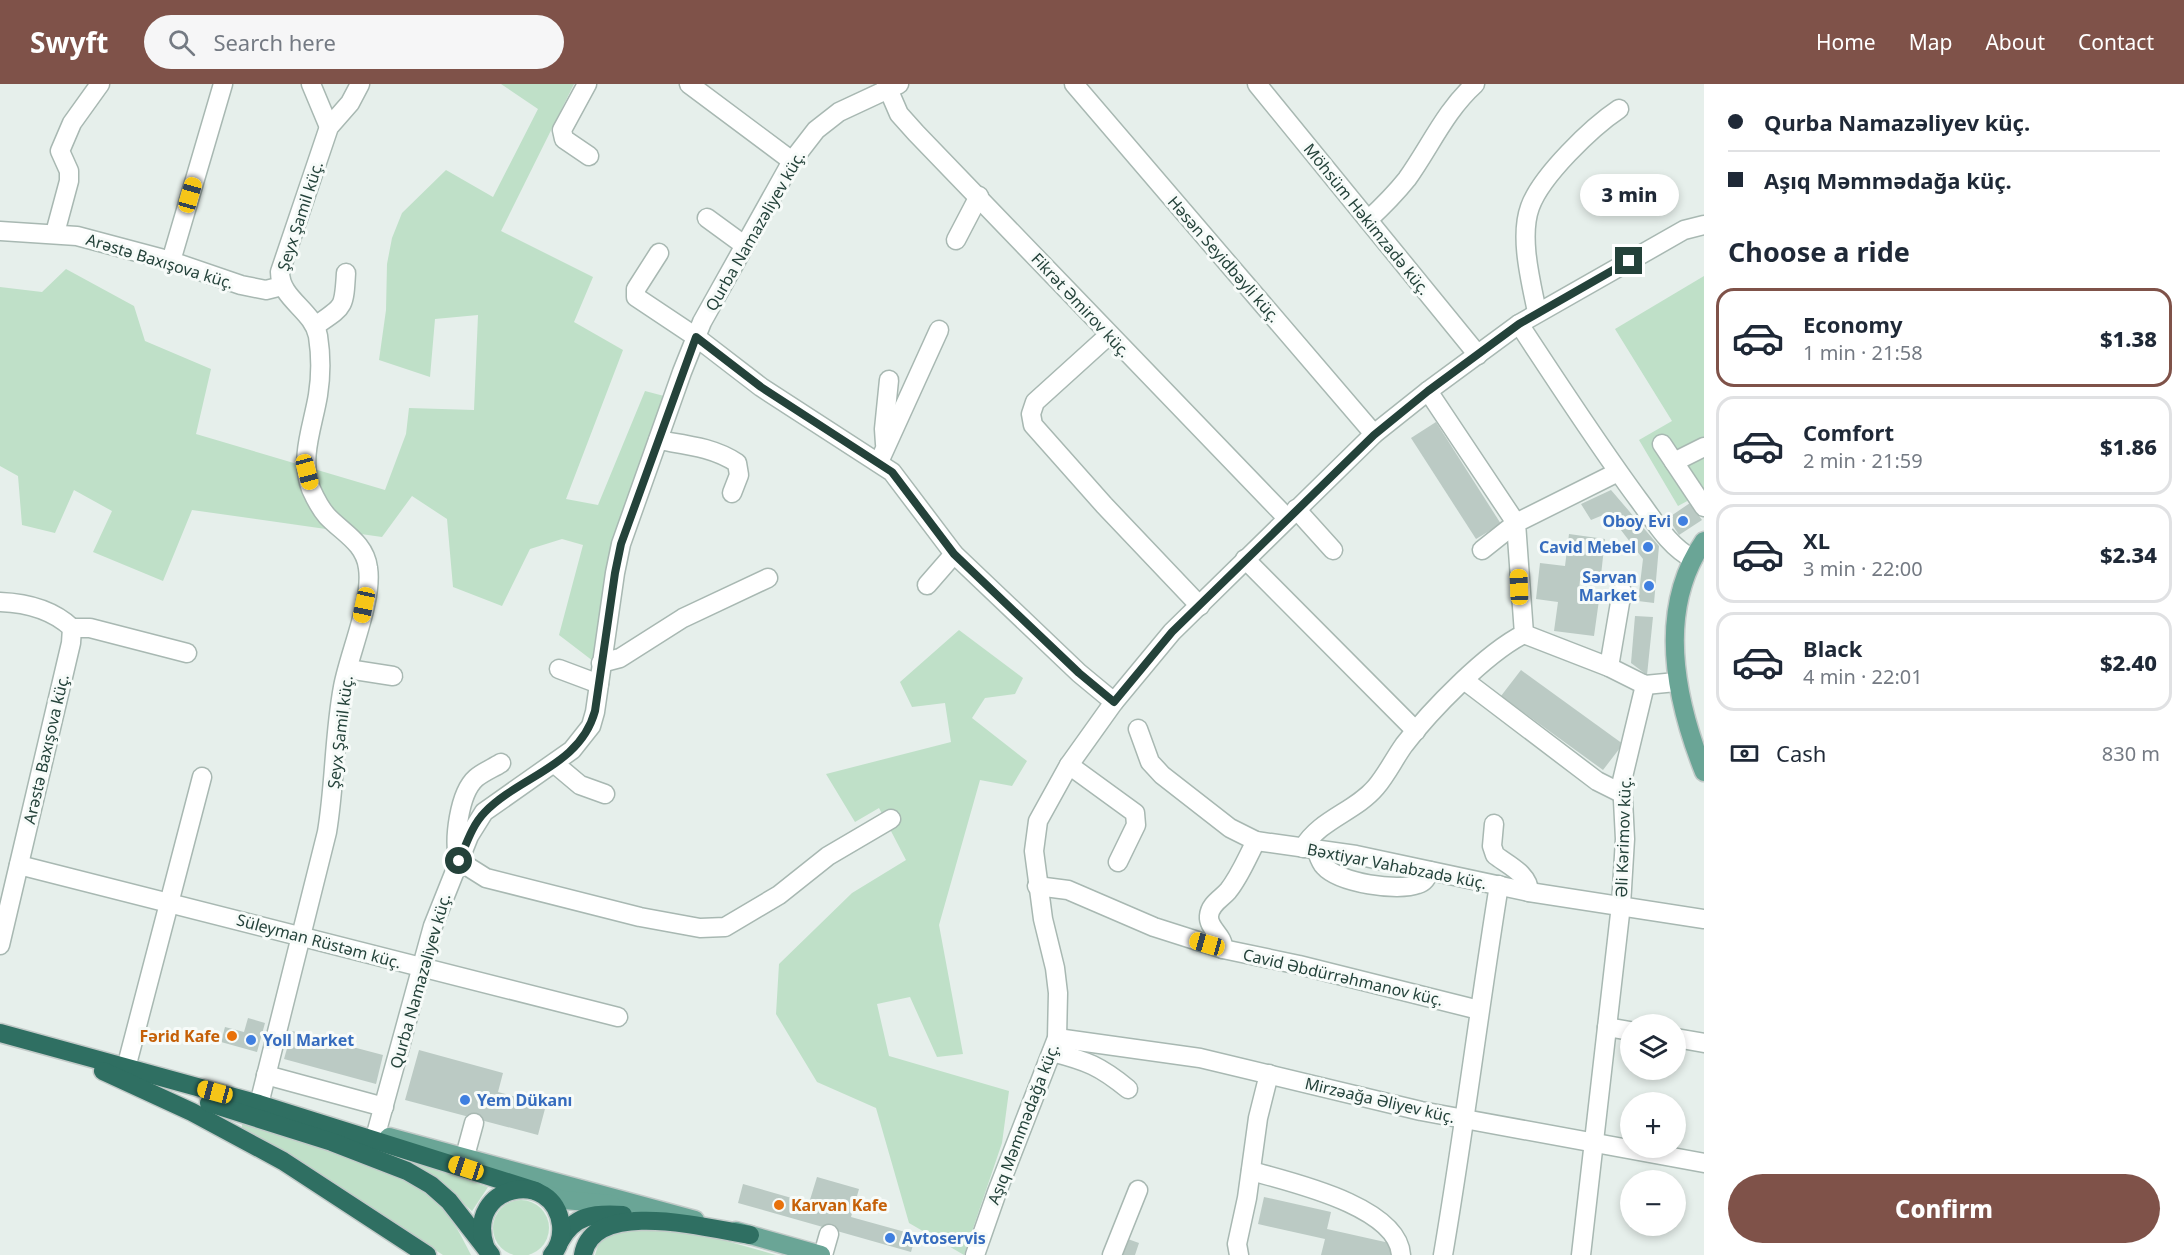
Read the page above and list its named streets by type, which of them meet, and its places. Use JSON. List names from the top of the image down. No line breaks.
{"streets":{"street":["Şeyx Şamil küç.","Möhsüm Həkimzadə küç.","Qurba Namazəliyev küç.","Həsən Seyidbəyli küç.","Arəstə Baxışova küç.","Fikrət Əmirov küç.","Əli Kərimov küç.","Bəxtiyar Vahabzadə küç.","Süleyman Rüstəm küç.","Cavid Əbdürrəhmanov küç.","Mirzəağa Əliyev küç.","Aşıq Məmmədağa küç."]},"crossings":[["Şeyx Şamil küç.","Arəstə Baxışova küç."],["Şeyx Şamil küç.","Süleyman Rüstəm küç."],["Möhsüm Həkimzadə küç.","Aşıq Məmmədağa küç."],["Qurba Namazəliyev küç.","Fikrət Əmirov küç."],["Qurba Namazəliyev küç.","Süleyman Rüstəm küç."],["Həsən Seyidbəyli küç.","Aşıq Məmmədağa küç."],["Arəstə Baxışova küç.","Süleyman Rüstəm küç."],["Fikrət Əmirov küç.","Aşıq Məmmədağa küç."],["Əli Kərimov küç.","Bəxtiyar Vahabzadə küç."],["Əli Kərimov küç.","Mirzəağa Əliyev küç."],["Cavid Əbdürrəhmanov küç.","Aşıq Məmmədağa küç."],["Mirzəağa Əliyev küç.","Aşıq Məmmədağa küç."]],"places":["Oboy Evi","Cavid Mebel","Sərvan Market","Fərid Kafe","Yoll Market","Yem Dükanı","Karvan Kafe","Avtoservis"],"page":{"header":"Swyft","search":"Search here","nav":["Home","Map","About","Contact"],"banner":["Qurba Namazəliyev küç.","Aşıq Məmmədağa küç."],"bubble":"3 min","heading":"Choose a ride","list":[{"name":"Economy","note":"1 min · 21:58","value":"$1.38"},{"name":"Comfort","note":"2 min · 21:59","value":"$1.86"},{"name":"XL","note":"3 min · 22:00","value":"$2.34"},{"name":"Black","note":"4 min · 22:01","value":"$2.40"}],"pay":["Cash","830 m"],"map_buttons":["+","−"],"buttons":"Confirm"}}
